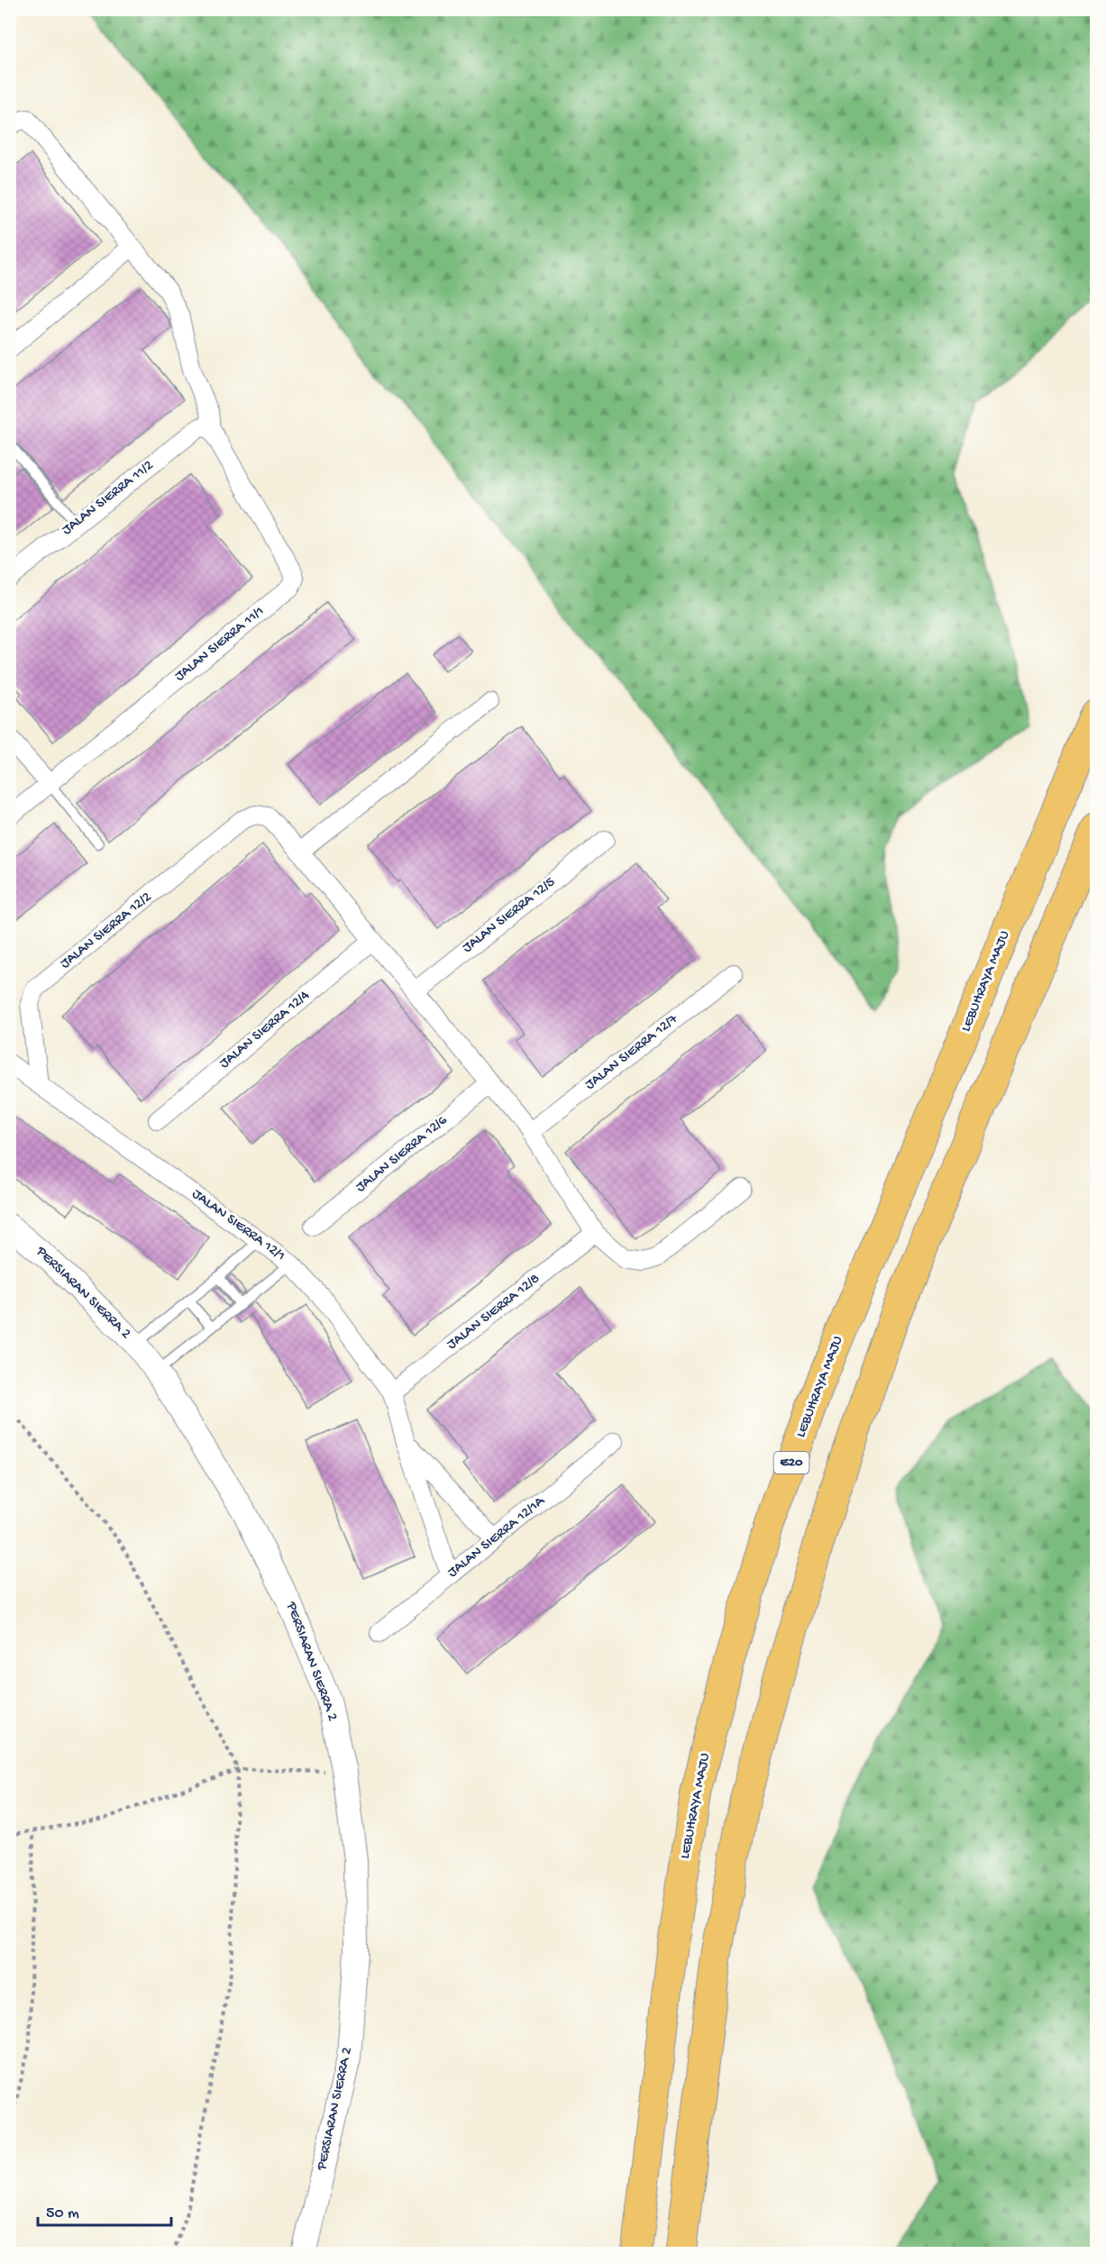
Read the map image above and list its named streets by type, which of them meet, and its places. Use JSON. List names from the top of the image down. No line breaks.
{"streets":{"highway":["LEBUHRAYA MAJU","E20"],"street":["JALAN SIERRA 11/2","JALAN SIERRA 11/1","JALAN SIERRA 12/5","JALAN SIERRA 12/2","JALAN SIERRA 12/4","JALAN SIERRA 12/7","JALAN SIERRA 12/6","JALAN SIERRA 12/1","PERSIARAN SIERRA 2","JALAN SIERRA 12/8","JALAN SIERRA 12/1A"]},"crossings":[["JALAN SIERRA 11/2","JALAN SIERRA 11/1"],["JALAN SIERRA 12/2","JALAN SIERRA 12/1"],["JALAN SIERRA 12/1","JALAN SIERRA 12/8"],["JALAN SIERRA 12/1","JALAN SIERRA 12/1A"]],"scale_bar":"50 m"}
